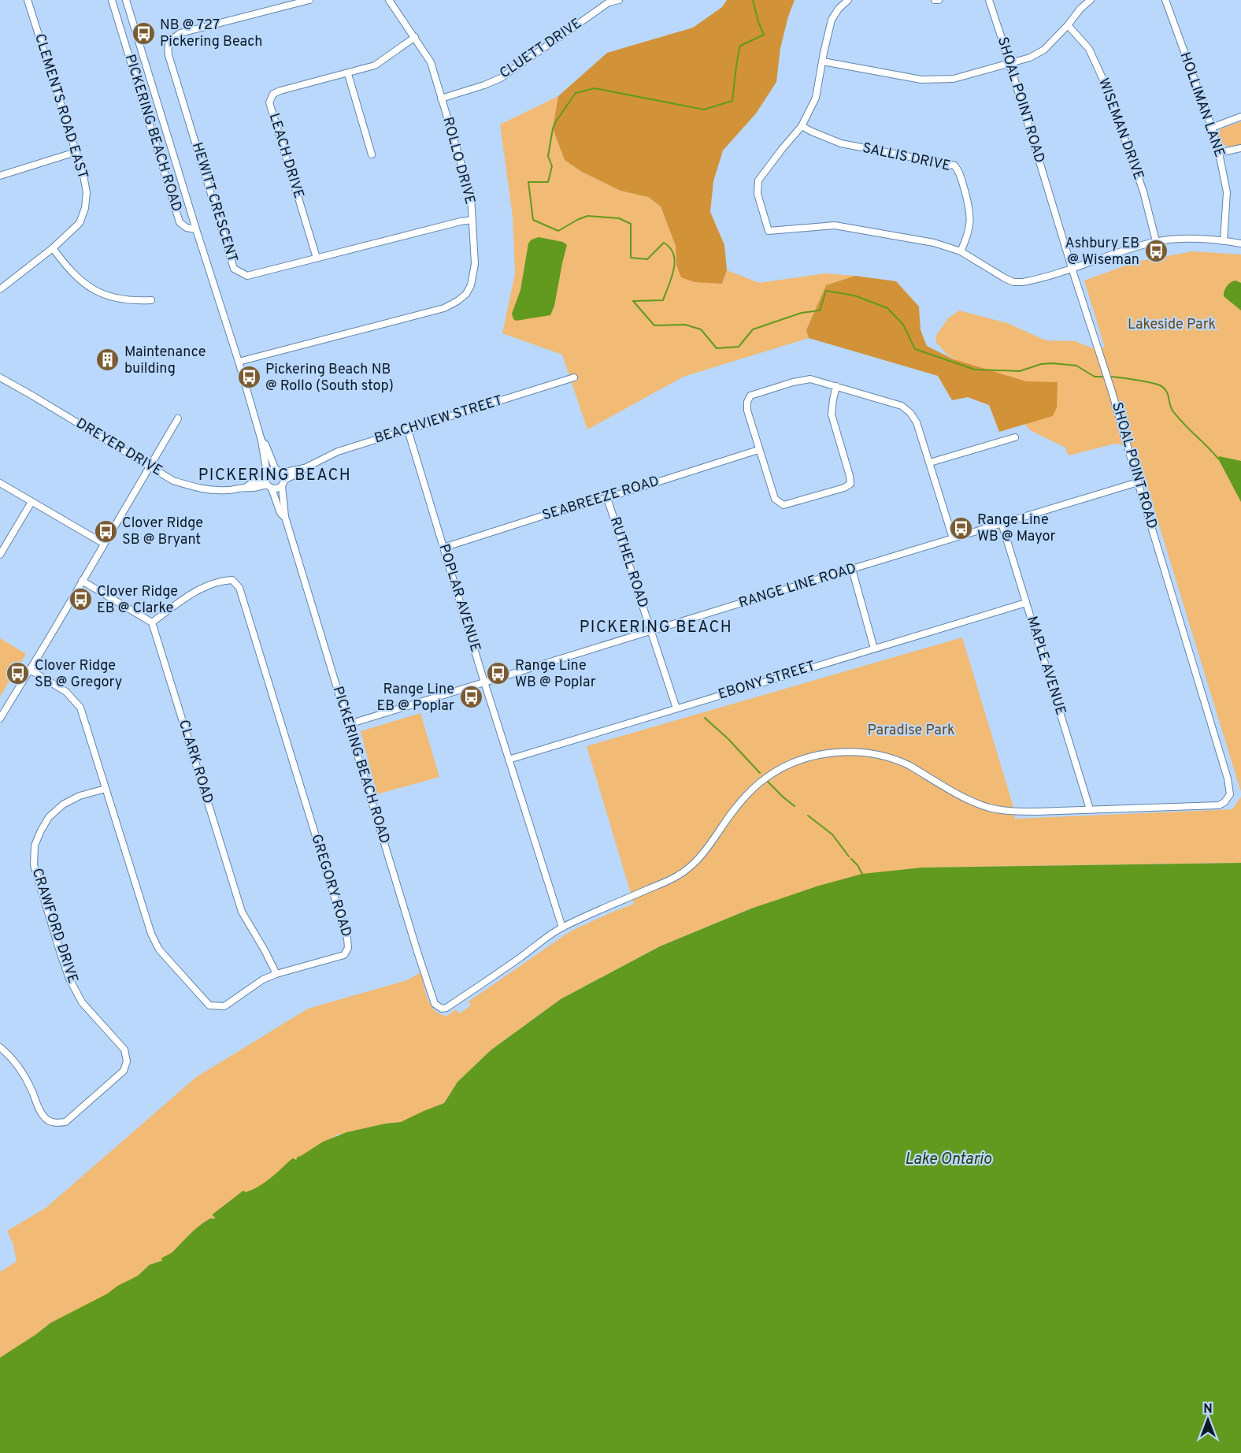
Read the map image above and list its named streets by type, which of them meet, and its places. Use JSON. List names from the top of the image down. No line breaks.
{"streets":{"street":["CLUETT DRIVE","SHOAL POINT ROAD","HOLLIMAN LANE","CLEMENTS ROAD EAST","WISEMAN DRIVE","PICKERING BEACH ROAD","LEACH DRIVE","SALLIS DRIVE","ROLLO DRIVE","HEWITT CRESCENT","BEACHVIEW STREET","DREYER DRIVE","SEABREEZE ROAD","RUTHEL ROAD","RANGE LINE ROAD","POPLAR AVENUE","MAPLE AVENUE","EBONY STREET","CLARK ROAD","GREGORY ROAD","CRAWFORD DRIVE"]},"crossings":[["CLUETT DRIVE","ROLLO DRIVE"],["SHOAL POINT ROAD","RANGE LINE ROAD"],["SHOAL POINT ROAD","MAPLE AVENUE"],["PICKERING BEACH ROAD","ROLLO DRIVE"],["PICKERING BEACH ROAD","BEACHVIEW STREET"],["PICKERING BEACH ROAD","DREYER DRIVE"],["PICKERING BEACH ROAD","RANGE LINE ROAD"],["PICKERING BEACH ROAD","POPLAR AVENUE"],["LEACH DRIVE","ROLLO DRIVE"],["LEACH DRIVE","HEWITT CRESCENT"],["ROLLO DRIVE","HEWITT CRESCENT"],["BEACHVIEW STREET","POPLAR AVENUE"],["SEABREEZE ROAD","RUTHEL ROAD"],["SEABREEZE ROAD","POPLAR AVENUE"],["RUTHEL ROAD","RANGE LINE ROAD"],["RUTHEL ROAD","EBONY STREET"],["RANGE LINE ROAD","POPLAR AVENUE"],["RANGE LINE ROAD","MAPLE AVENUE"],["POPLAR AVENUE","EBONY STREET"],["MAPLE AVENUE","EBONY STREET"],["CLARK ROAD","GREGORY ROAD"],["GREGORY ROAD","CRAWFORD DRIVE"]],"districts":["PICKERING BEACH","PICKERING BEACH"],"water":["Lake Ontario"],"parks":["Lakeside Park","Paradise Park"],"places":{"bus stop":["NB @ 727 Pickering Beach","Ashbury EB @ Wiseman","Pickering Beach NB @ Rollo (South stop)","Range Line WB @ Mayor","Clover Ridge SB @ Bryant","Clover Ridge EB @ Clarke","Clover Ridge SB @ Gregory","Range Line WB @ Poplar","Range Line EB @ Poplar"],"building":["Maintenance building"]},"north":"top"}
